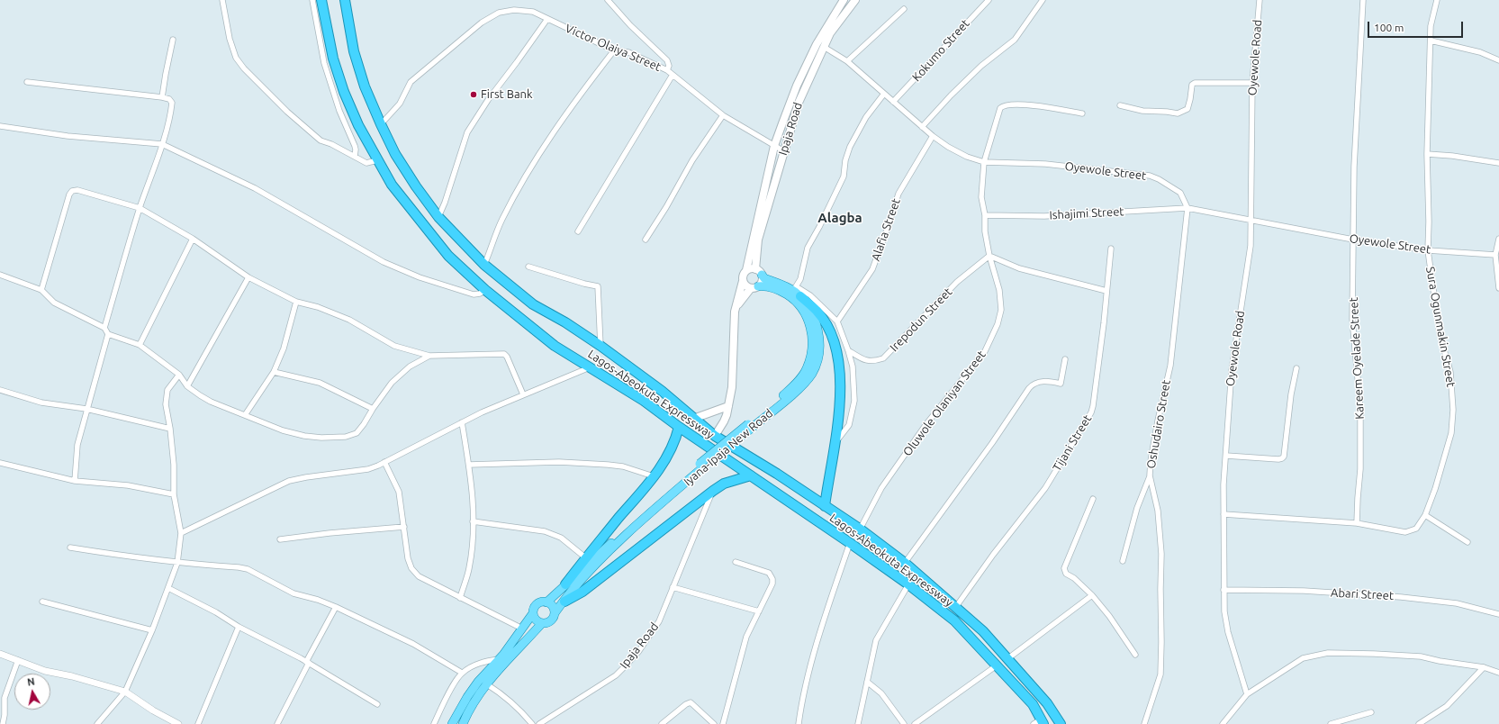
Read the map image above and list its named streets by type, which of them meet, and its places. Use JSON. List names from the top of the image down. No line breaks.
{"streets":{"highway":["Lagos-Abeokuta Expressway"],"main road":["Ipaja Road","Iyana-Ipaja New Road"],"street":["Victor Olaiya Street","Kokumo Street","Oyewole Road","Oyewole Street","Ishajimi Street","Alafia Street","Irepodun Street","Sura Ogunmakin Street","Kareem Oyelade Street","Oluwole Olaniyan Street","Oshudairo Street","Tijani Street","Abari Street"]},"crossings":[["Victor Olaiya Street","Ipaja Road"],["Victor Olaiya Street","Lagos-Abeokuta Expressway"],["Kokumo Street","Oyewole Street"],["Oyewole Road","Oyewole Street"],["Oyewole Road","Abari Street"],["Ipaja Road","Oyewole Street"],["Ipaja Road","Iyana-Ipaja New Road"],["Oyewole Street","Ishajimi Street"],["Oyewole Street","Alafia Street"],["Oyewole Street","Sura Ogunmakin Street"],["Oyewole Street","Kareem Oyelade Street"],["Oyewole Street","Oluwole Olaniyan Street"],["Oyewole Street","Oshudairo Street"],["Ishajimi Street","Oluwole Olaniyan Street"],["Ishajimi Street","Oshudairo Street"],["Irepodun Street","Oluwole Olaniyan Street"],["Sura Ogunmakin Street","Kareem Oyelade Street"],["Lagos-Abeokuta Expressway","Oluwole Olaniyan Street"],["Lagos-Abeokuta Expressway","Tijani Street"]],"districts":["Alagba"],"places":["First Bank"],"scale_bar":"100 m","north":"top"}
